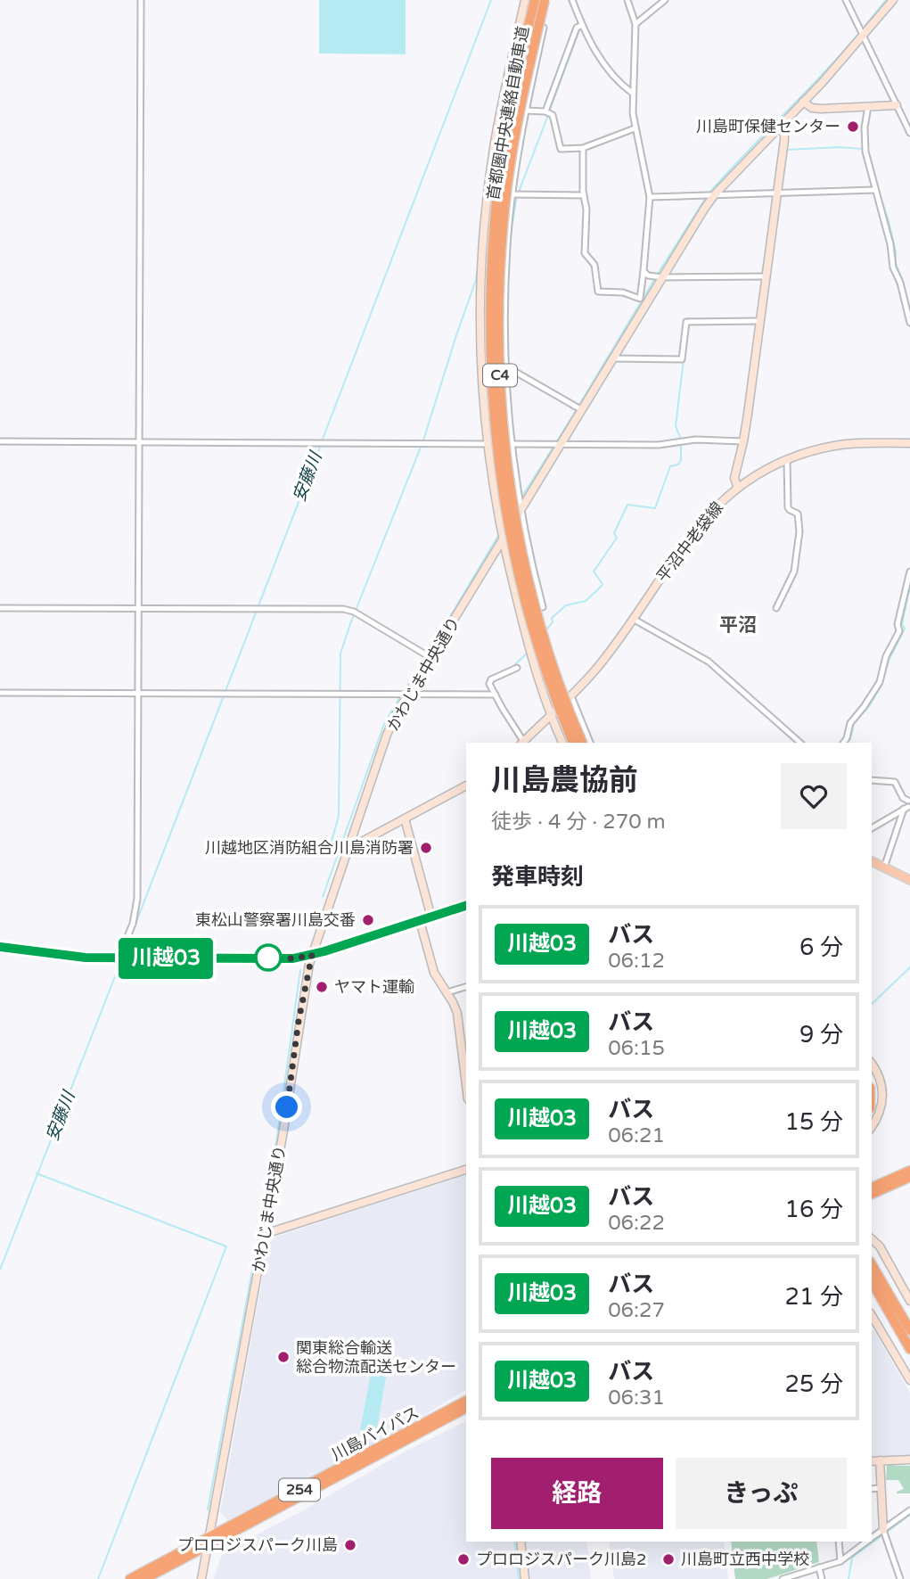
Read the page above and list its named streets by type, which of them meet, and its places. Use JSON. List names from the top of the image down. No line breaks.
{"streets":{"highway":["首都圏中央連絡自動車道","C4","川島バイパス","254"],"street":["平沼中老袋線","かわじま中央通り"]},"crossings":[["かわじま中央通り","川島バイパス"]],"districts":["平沼"],"water":["安藤川"],"places":["川島町保健センター","川越地区消防組合川島消防署","東松山警察署川島交番","ヤマト運輸","関東総合輸送 総合物流配送センター","プロロジスパーク川島","プロロジスパーク川島2","川島町立西中学校"],"lines":["bus line 川越03"],"page":{"on_map":"川越03","heading":[["川島農協前","徒歩 · 4 分 · 270 m"],"発車時刻"],"list":[{"mark":"川越03","name":"バス","note":"06:12","value":"6 分"},{"mark":"川越03","name":"バス","note":"06:15","value":"9 分"},{"mark":"川越03","name":"バス","note":"06:21","value":"15 分"},{"mark":"川越03","name":"バス","note":"06:22","value":"16 分"},{"mark":"川越03","name":"バス","note":"06:27","value":"21 分"},{"mark":"川越03","name":"バス","note":"06:31","value":"25 分"}],"buttons":["経路","きっぷ"]}}
